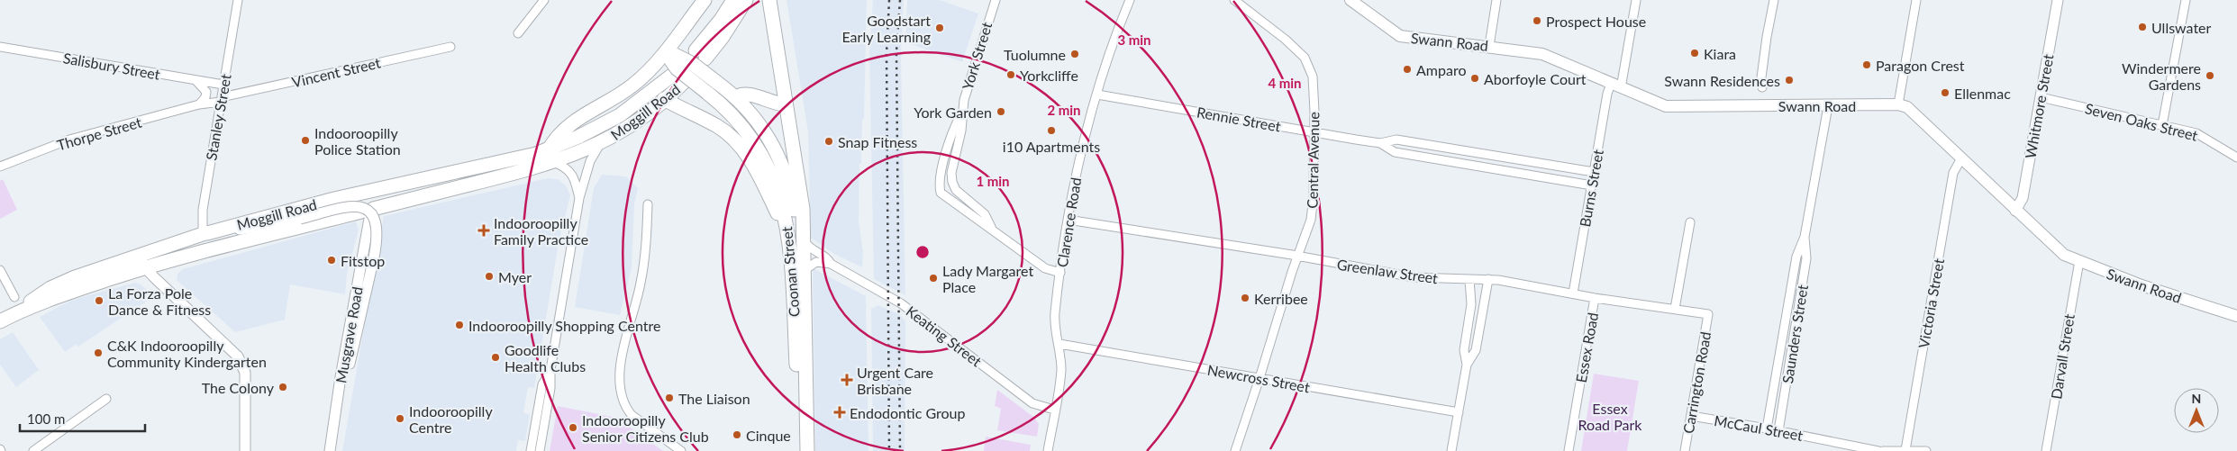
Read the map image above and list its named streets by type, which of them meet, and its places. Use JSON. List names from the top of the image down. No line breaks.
{"streets":{"main road":["Swann Road","Moggill Road","Coonan Street"],"street":["York Street","Salisbury Street","Vincent Street","Whitmore Street","Stanley Street","Rennie Street","Seven Oaks Street","Thorpe Street","Central Avenue","Burns Street","Clarence Road","Greenlaw Street","Victoria Street","Saunders Street","Musgrave Road","Keating Street","Essex Road","Darvall Street","Newcross Street","Carrington Road","McCaul Street"]},"crossings":[["Swann Road","Whitmore Street"],["Swann Road","Burns Street"],["Swann Road","Victoria Street"],["Swann Road","Saunders Street"],["Swann Road","Darvall Street"],["York Street","Clarence Road"],["Salisbury Street","Stanley Street"],["Vincent Street","Stanley Street"],["Vincent Street","Thorpe Street"],["Whitmore Street","Seven Oaks Street"],["Moggill Road","Stanley Street"],["Moggill Road","Coonan Street"],["Moggill Road","Musgrave Road"],["Stanley Street","Thorpe Street"],["Rennie Street","Central Avenue"],["Rennie Street","Burns Street"],["Rennie Street","Clarence Road"],["Central Avenue","Greenlaw Street"],["Central Avenue","Newcross Street"],["Burns Street","Greenlaw Street"],["Clarence Road","Greenlaw Street"],["Clarence Road","Keating Street"],["Clarence Road","Newcross Street"],["Greenlaw Street","Essex Road"],["Greenlaw Street","Carrington Road"],["Coonan Street","Keating Street"],["Saunders Street","McCaul Street"],["Carrington Road","McCaul Street"]],"parks":["Essex Road Park"],"places":{"other":["Prospect House","Ullswater","Goodstart Early Learning","Kiara","Tuolumne","Paragon Crest","Amparo","Yorkcliffe","Windermere Gardens","Aborfoyle Court","Swann Residences","Ellenmac","York Garden","i10 Apartments","Indooroopilly Police Station","Snap Fitness","Fitstop","Myer","Lady Margaret Place","Kerribee","La Forza Pole Dance & Fitness","Indooroopilly Shopping Centre","C&K Indooroopilly Community Kindergarten","Goodlife Health Clubs","The Colony","The Liaison","Indooroopilly Centre","Indooroopilly Senior Citizens Club","Cinque"],"health":["Indooroopilly Family Practice","Urgent Care Brisbane","Endodontic Group"]},"scale_bar":"100 m","north":"top","rings":["3 min","4 min","2 min","1 min"]}
